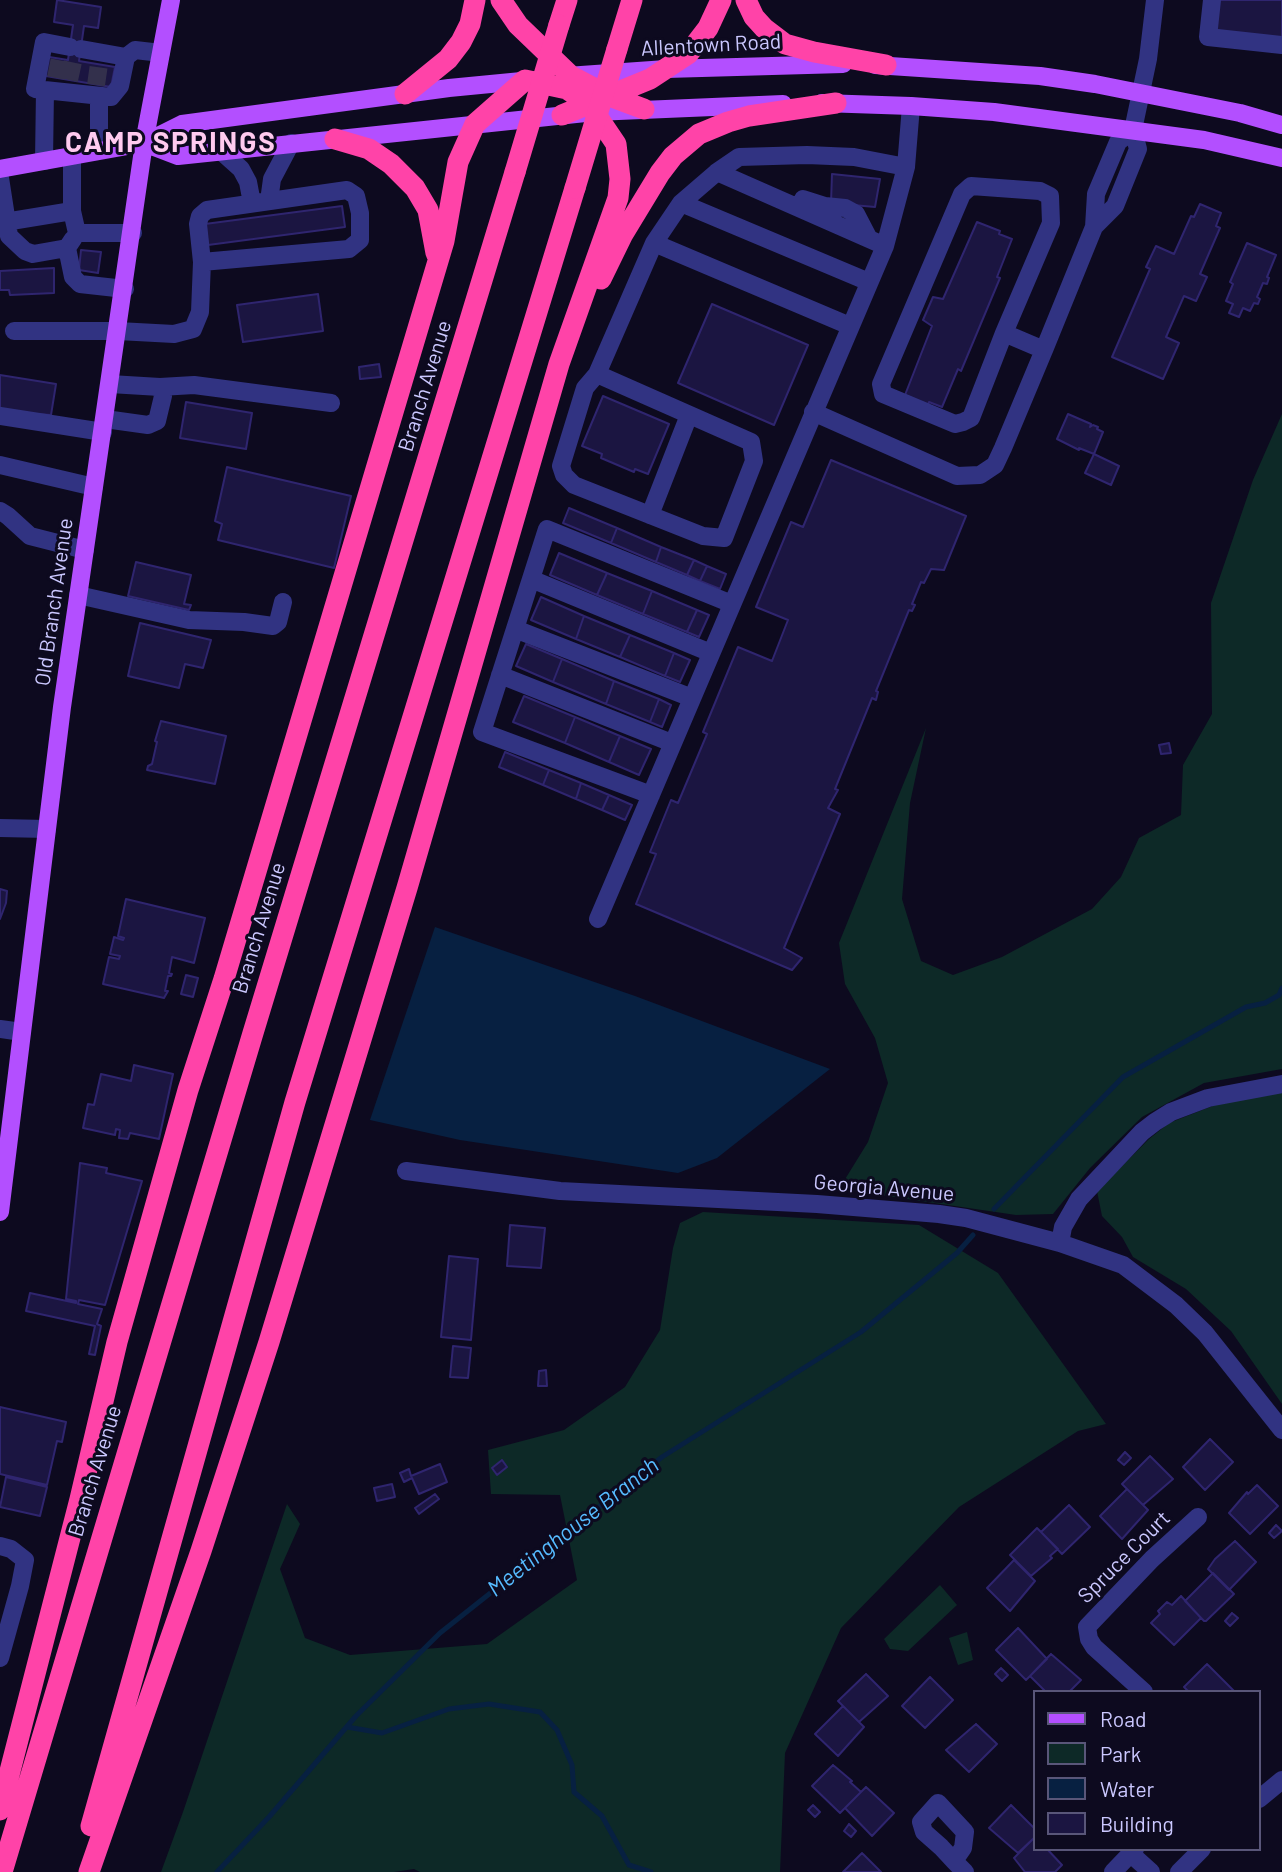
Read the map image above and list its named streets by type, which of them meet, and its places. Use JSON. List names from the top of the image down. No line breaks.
{"streets":{"highway":["Branch Avenue"],"main road":["Allentown Road","Old Branch Avenue"],"street":["Georgia Avenue","Spruce Court"]},"crossings":[["Allentown Road","Old Branch Avenue"]],"districts":["CAMP SPRINGS"],"water":["Meetinghouse Branch"],"legend":["Road","Park","Water","Building"]}
